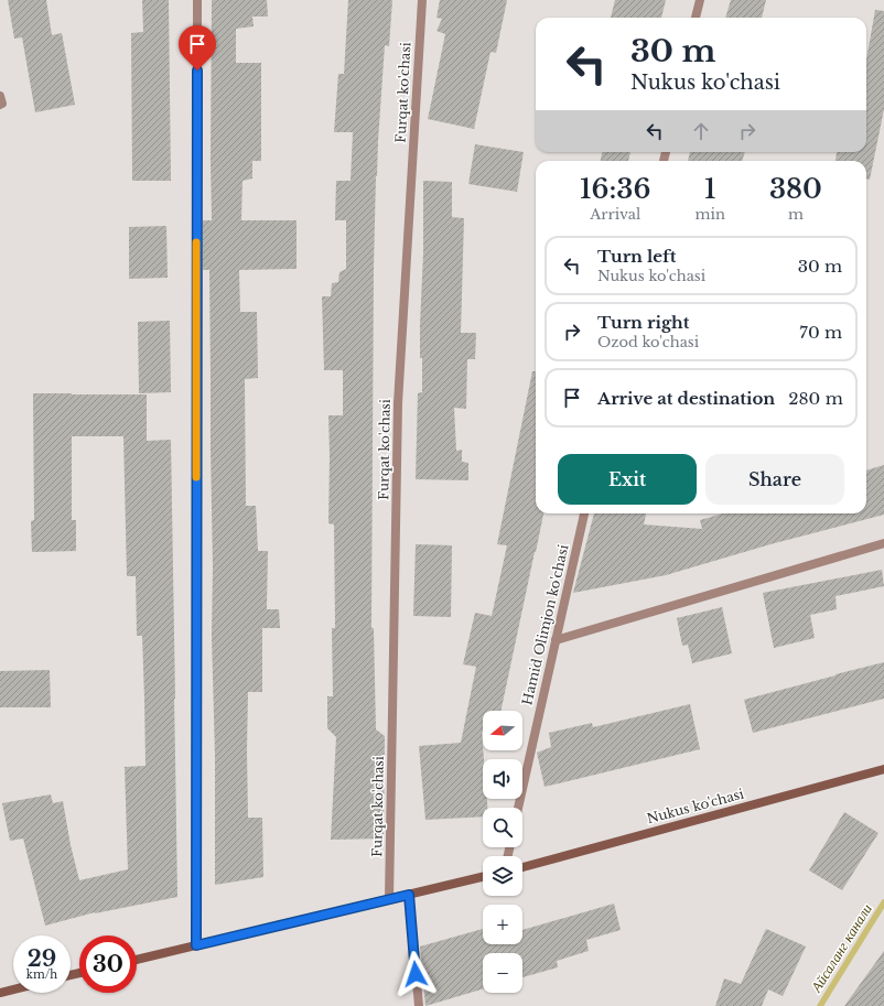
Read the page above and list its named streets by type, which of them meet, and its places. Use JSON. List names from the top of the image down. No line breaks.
{"streets":{"main road":["Nukus ko'chasi"],"street":["Furqat ko'chasi","Hamid Olimjon ko'chasi"]},"water":["Айсаланг канали"],"north":"left","page":{"turn":["30 m","Nukus ko'chasi"],"eta":["16:36","Arrival","1","min","380","m"],"list":[{"name":"Turn left","note":"Nukus ko'chasi","value":"30 m"},{"name":"Turn right","note":"Ozod ko'chasi","value":"70 m"},{"name":"Arrive at destination","value":"280 m"}],"buttons":["Exit","Share"],"map_buttons":["+","−"],"speed":"29 km/h","limit":"30"}}
